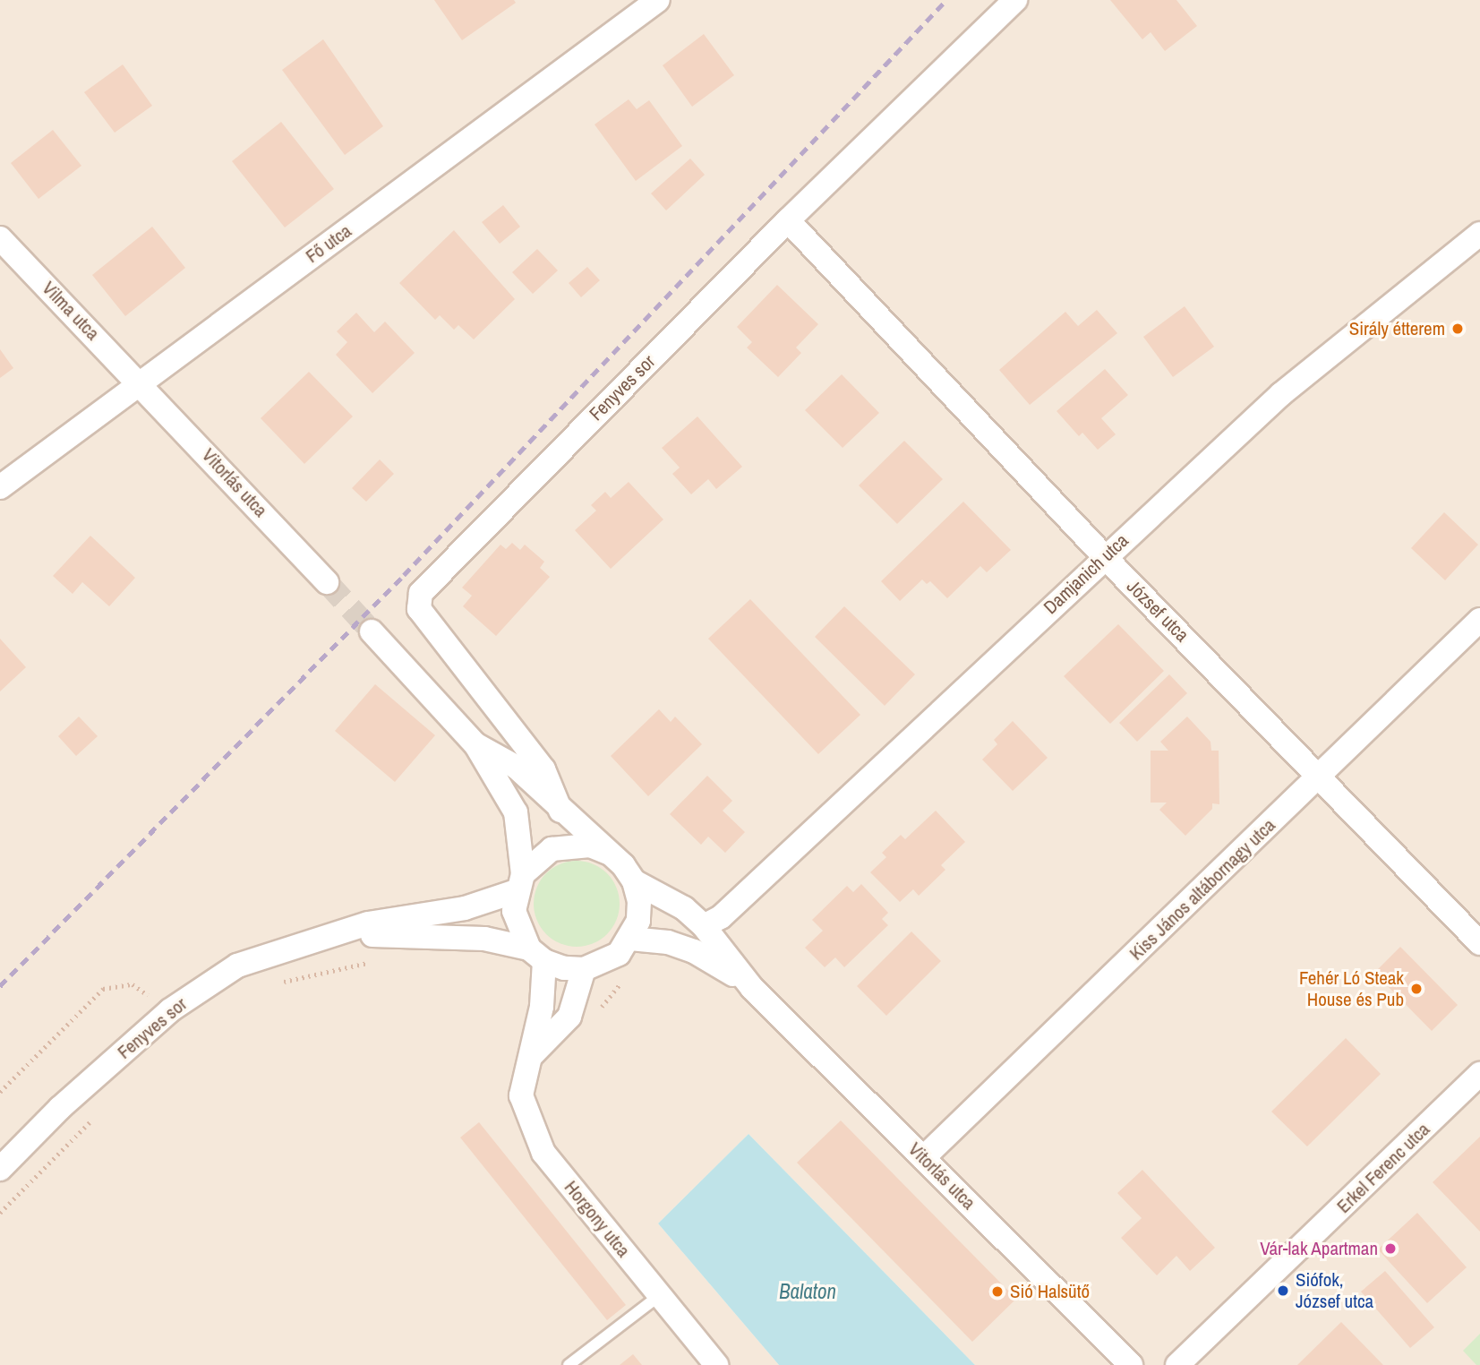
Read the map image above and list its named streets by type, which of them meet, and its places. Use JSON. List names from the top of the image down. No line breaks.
{"streets":{"street":["Fő utca","Vilma utca","Fenyves sor","Vitorlás utca","Damjanich utca","József utca","Kiss János altábornagy utca","Erkel Ferenc utca","Horgony utca"]},"crossings":[["Fő utca","Vilma utca"],["Fő utca","Vitorlás utca"],["Vilma utca","Vitorlás utca"],["Fenyves sor","Vitorlás utca"],["Fenyves sor","József utca"],["Fenyves sor","Horgony utca"],["Vitorlás utca","Damjanich utca"],["Vitorlás utca","Kiss János altábornagy utca"],["Vitorlás utca","Horgony utca"],["Damjanich utca","József utca"],["József utca","Kiss János altábornagy utca"]],"water":["Balaton"],"places":["Sirály étterem","Fehér Ló Steak House és Pub","Vár-lak Apartman","Siófok, József utca","Sió Halsütő"]}
